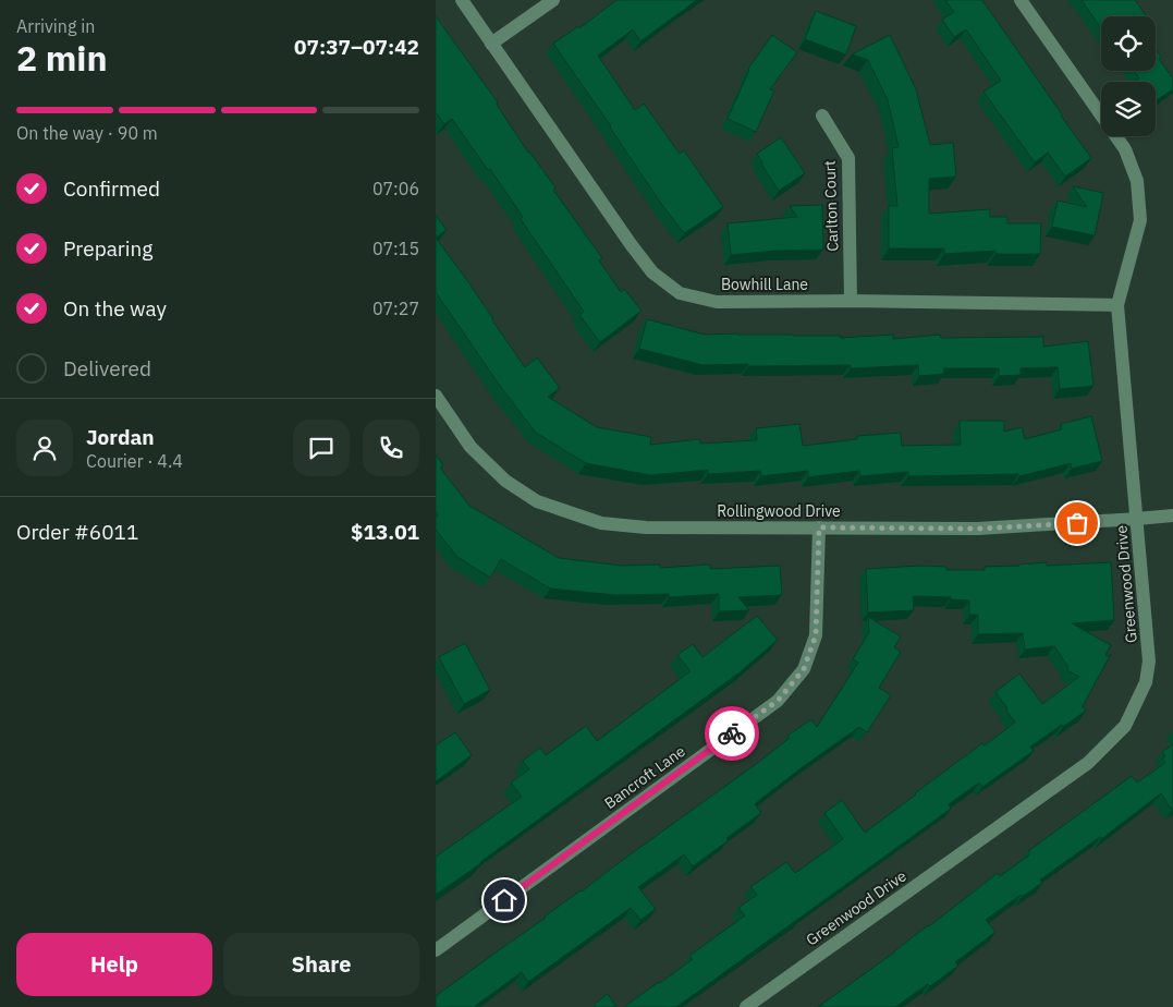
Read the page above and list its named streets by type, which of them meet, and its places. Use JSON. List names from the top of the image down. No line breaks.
{"streets":{"street":["Carlton Court","Bowhill Lane","Rollingwood Drive","Greenwood Drive","Bancroft Lane"]},"crossings":[["Carlton Court","Bowhill Lane"],["Bowhill Lane","Greenwood Drive"],["Rollingwood Drive","Greenwood Drive"],["Rollingwood Drive","Bancroft Lane"]],"page":{"heading":["2 min","Arriving in","07:37–07:42"],"panel":["Jordan","Courier · 4.4","Order #6011","$13.01"],"bar":"On the way · 90 m","list":[["Confirmed","07:06"],["Preparing","07:15"],["On the way","07:27"],"Delivered"],"buttons":["Help","Share"]}}
